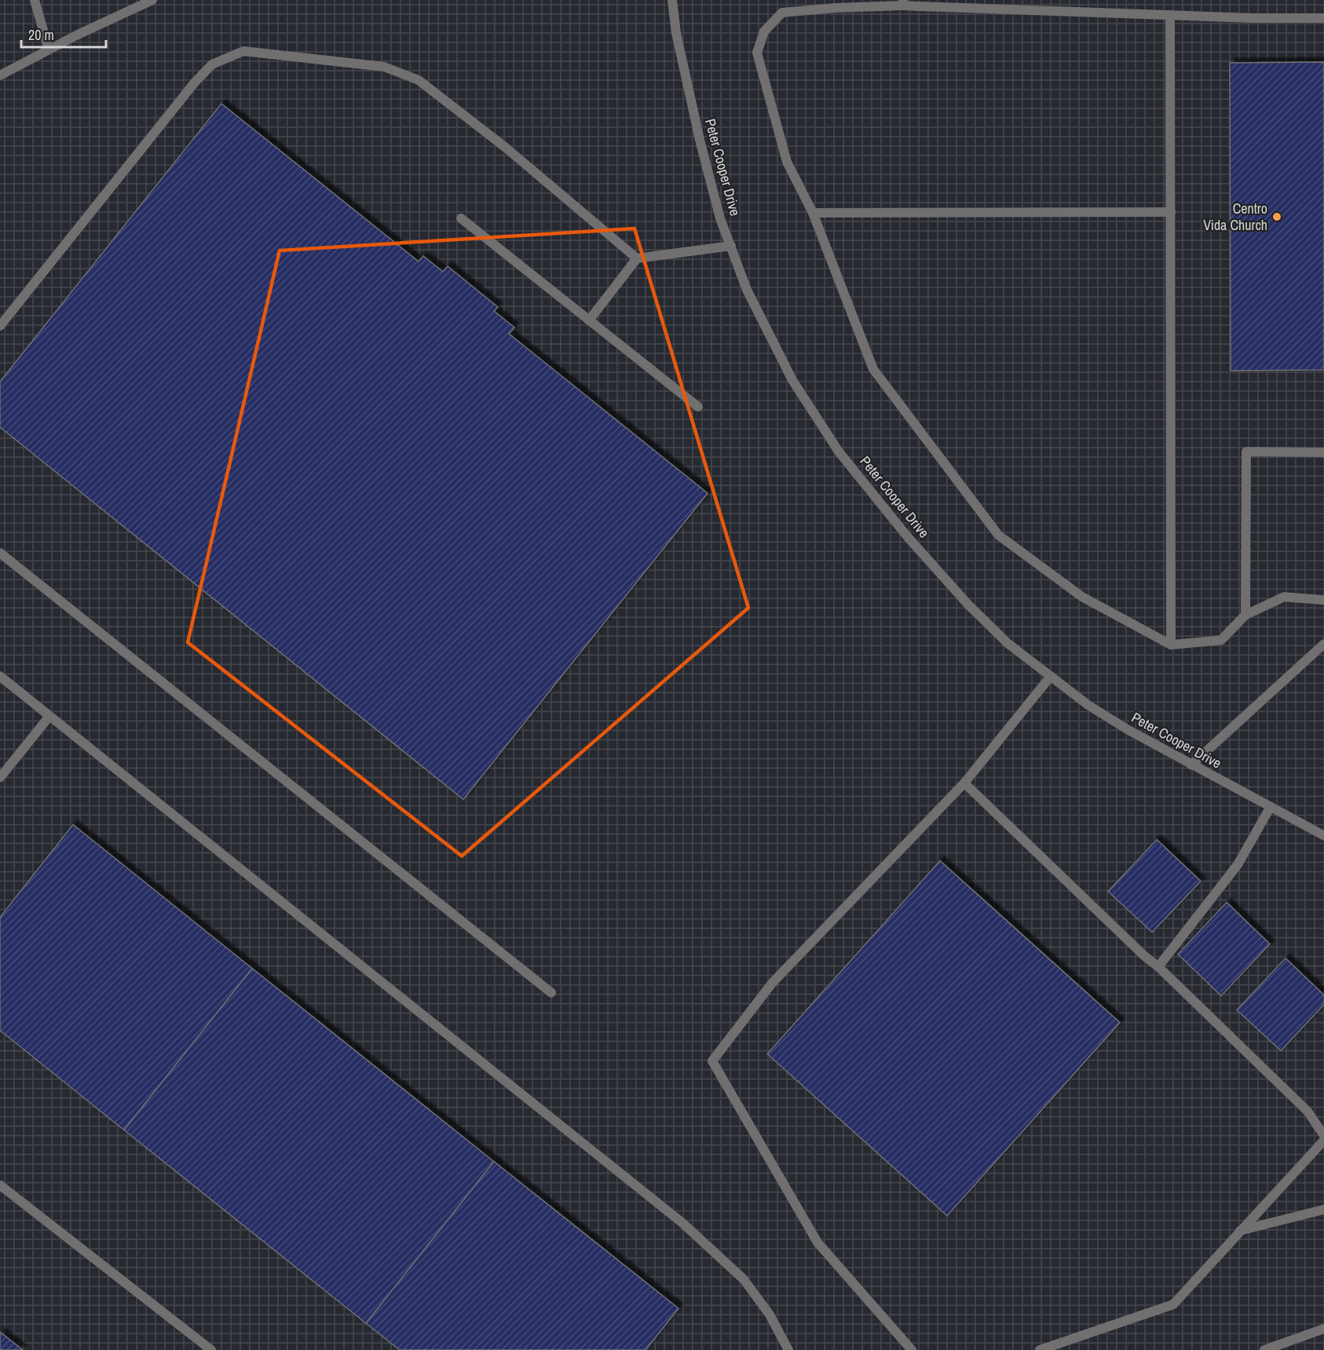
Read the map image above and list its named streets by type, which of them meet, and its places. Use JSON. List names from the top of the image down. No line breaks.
{"streets":{"street":["Peter Cooper Drive"]},"places":["Centro Vida Church"],"scale_bar":"20 m"}
